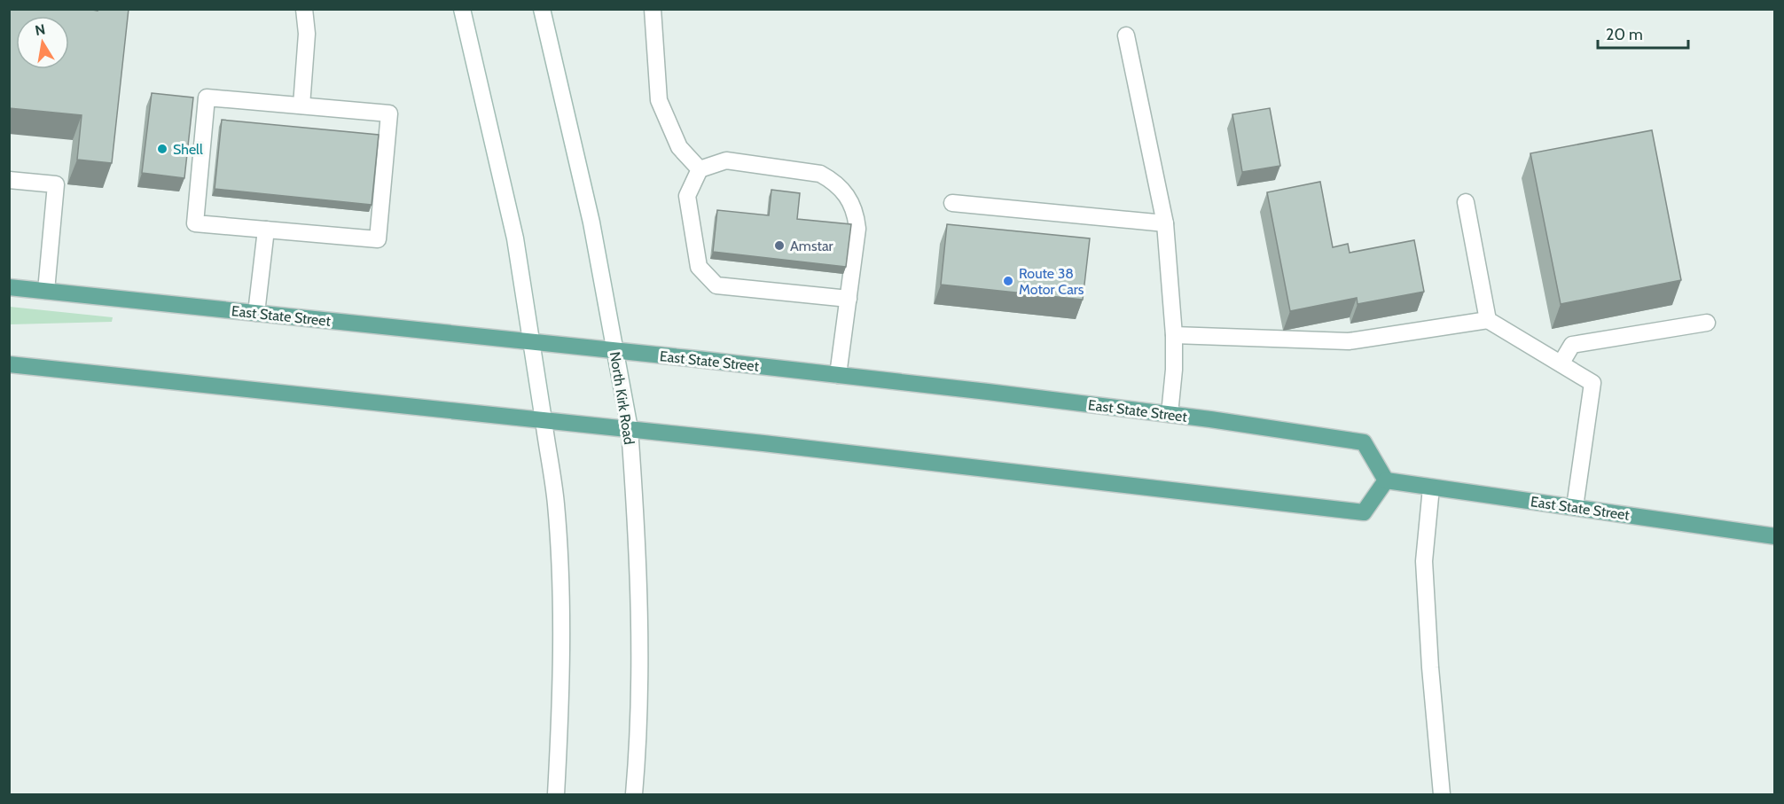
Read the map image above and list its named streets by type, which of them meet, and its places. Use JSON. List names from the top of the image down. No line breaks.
{"streets":{"main road":["East State Street"],"street":["North Kirk Road"]},"crossings":[["East State Street","North Kirk Road"]],"places":["Shell","Amstar","Route 38 Motor Cars"],"scale_bar":"20 m","north":"top"}
